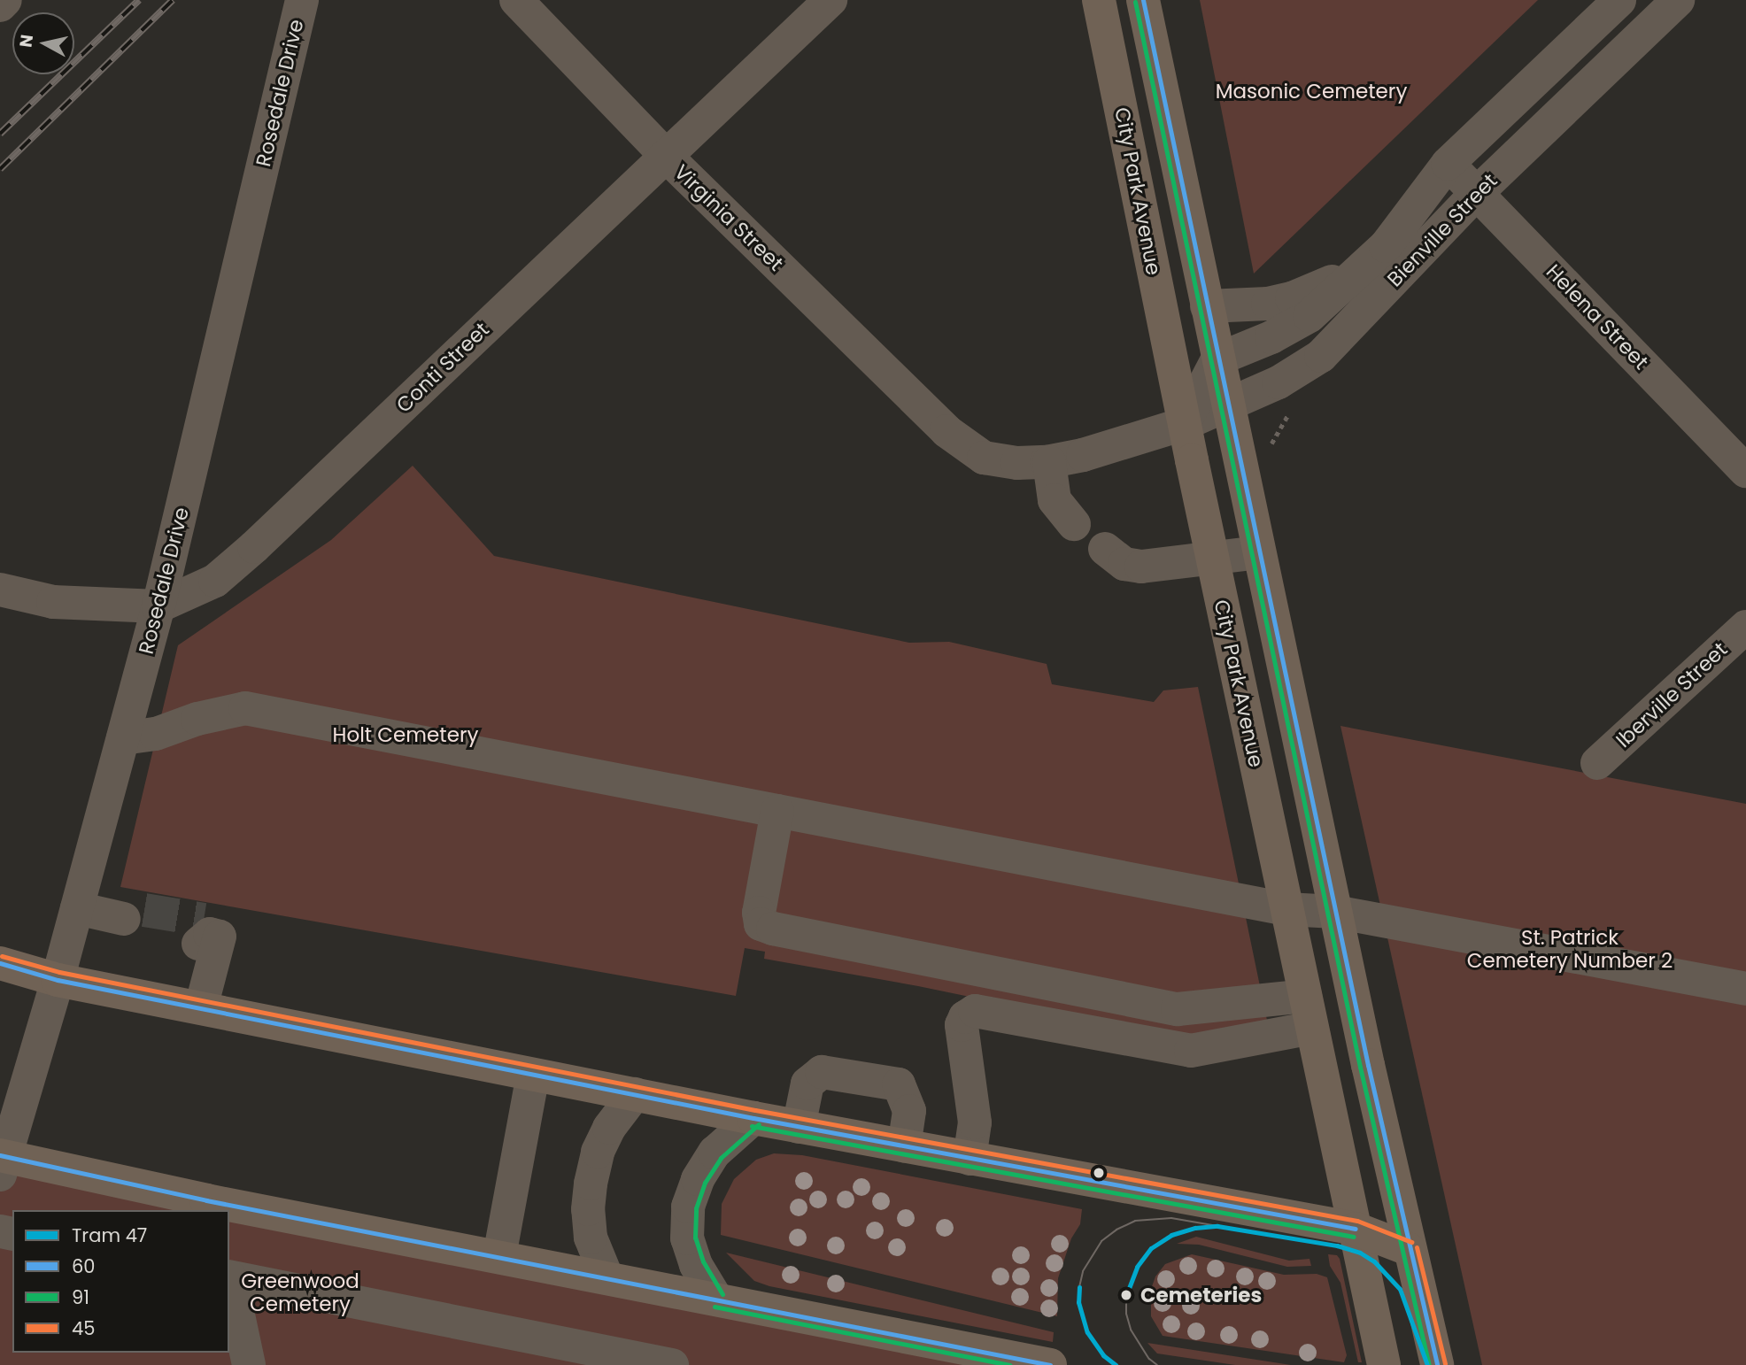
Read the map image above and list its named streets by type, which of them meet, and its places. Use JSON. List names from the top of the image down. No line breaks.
{"streets":{"main road":["City Park Avenue"],"street":["Rosedale Drive","Virginia Street","Bienville Street","Helena Street","Conti Street","Iberville Street"]},"crossings":[["Rosedale Drive","Conti Street"],["City Park Avenue","Bienville Street"],["Virginia Street","Bienville Street"],["Virginia Street","Conti Street"],["Bienville Street","Helena Street"]],"parks":["Masonic Cemetery","Holt Cemetery","St. Patrick Cemetery Number 2","Greenwood Cemetery"],"places":["Cemeteries"],"lines":["transit line 60","transit line 91","transit line 45","tram line 47"],"legend":["Tram 47","60","91","45"],"north":"left"}
